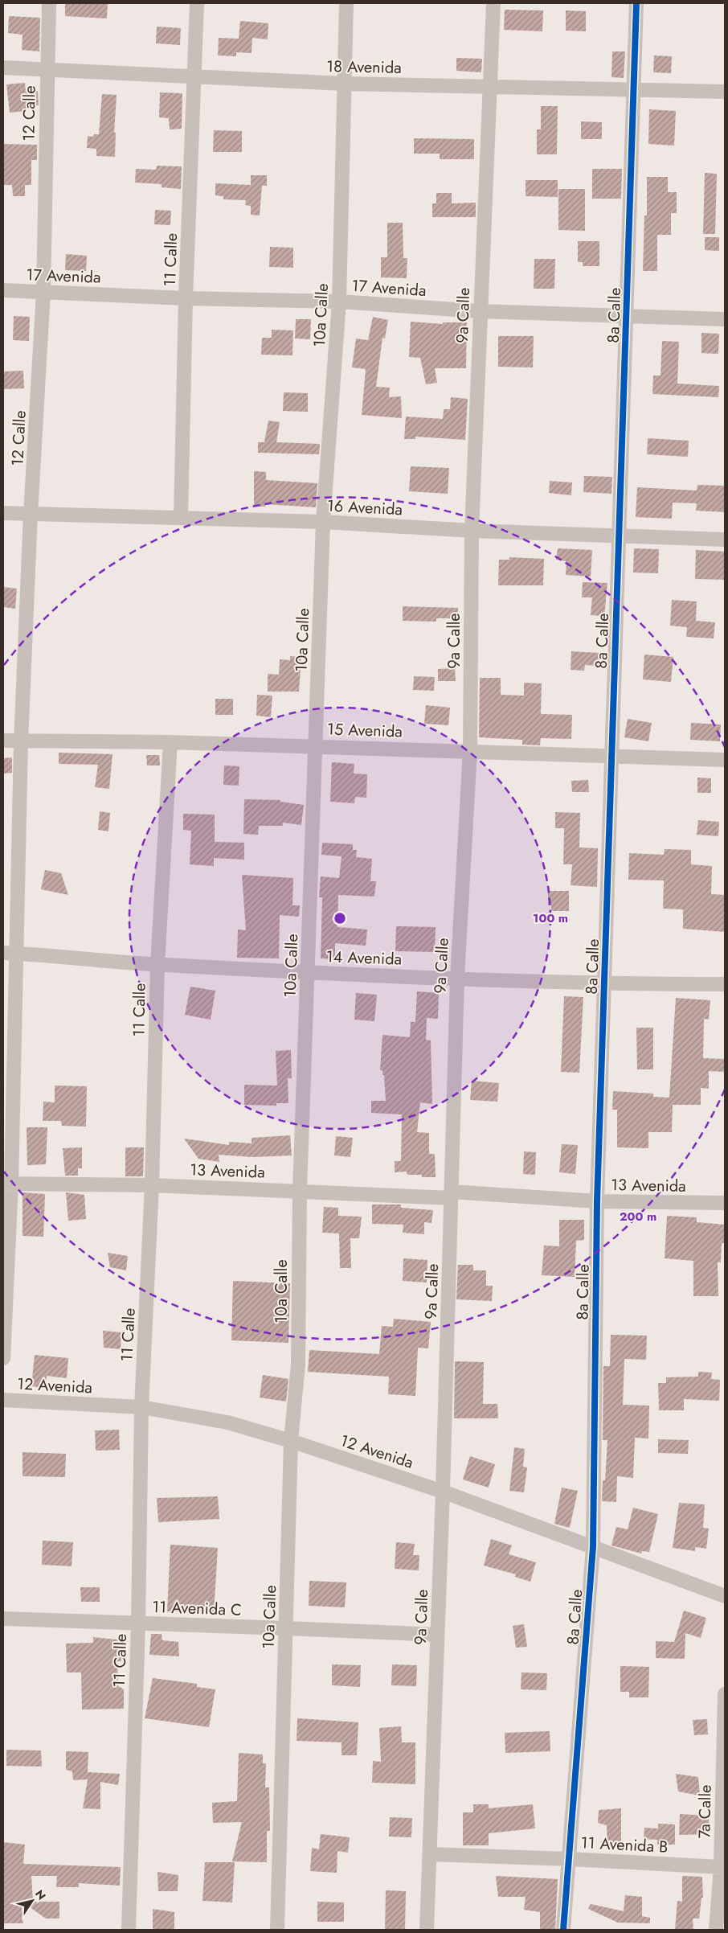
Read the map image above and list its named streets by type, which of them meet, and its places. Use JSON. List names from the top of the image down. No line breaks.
{"streets":{"street":["18 Avenida","12 Calle","11 Calle","17 Avenida","10a Calle","9a Calle","8a Calle","16 Avenida","15 Avenida","14 Avenida","13 Avenida","12 Avenida","11 Avenida C","7a Calle","11 Avenida B"]},"crossings":[["18 Avenida","12 Calle"],["18 Avenida","11 Calle"],["18 Avenida","10a Calle"],["18 Avenida","9a Calle"],["18 Avenida","8a Calle"],["12 Calle","17 Avenida"],["12 Calle","16 Avenida"],["12 Calle","15 Avenida"],["12 Calle","14 Avenida"],["12 Calle","13 Avenida"],["11 Calle","17 Avenida"],["11 Calle","16 Avenida"],["11 Calle","15 Avenida"],["11 Calle","14 Avenida"],["11 Calle","13 Avenida"],["11 Calle","12 Avenida"],["11 Calle","11 Avenida C"],["17 Avenida","10a Calle"],["17 Avenida","9a Calle"],["17 Avenida","8a Calle"],["10a Calle","16 Avenida"],["10a Calle","15 Avenida"],["10a Calle","14 Avenida"],["10a Calle","13 Avenida"],["10a Calle","12 Avenida"],["10a Calle","11 Avenida C"],["9a Calle","16 Avenida"],["9a Calle","15 Avenida"],["9a Calle","14 Avenida"],["9a Calle","13 Avenida"],["9a Calle","12 Avenida"],["9a Calle","11 Avenida C"],["9a Calle","11 Avenida B"],["8a Calle","16 Avenida"],["8a Calle","15 Avenida"],["8a Calle","14 Avenida"],["8a Calle","13 Avenida"],["8a Calle","12 Avenida"],["8a Calle","11 Avenida B"],["7a Calle","11 Avenida B"]],"north":"top right","rings":["100 m","200 m"]}
